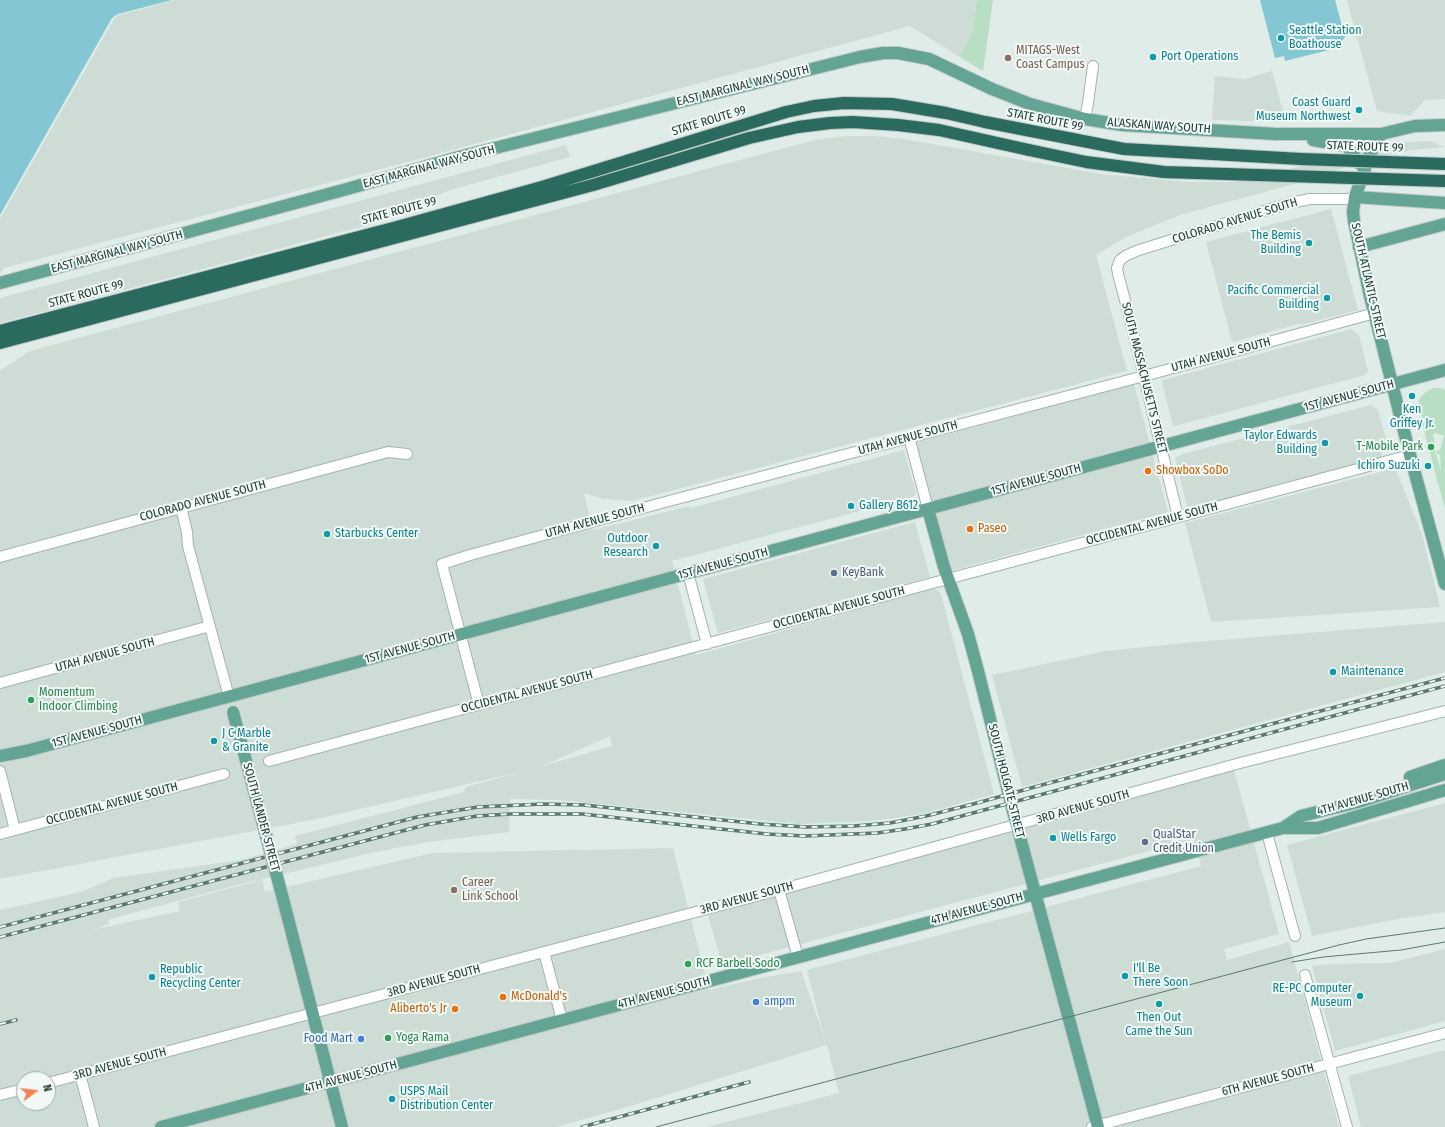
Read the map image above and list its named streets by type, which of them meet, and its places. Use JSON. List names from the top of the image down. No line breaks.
{"streets":{"highway":["STATE ROUTE 99"],"main road":["EAST MARGINAL WAY SOUTH","ALASKAN WAY SOUTH","SOUTH ATLANTIC STREET","1ST AVENUE SOUTH","SOUTH HOLGATE STREET","4TH AVENUE SOUTH","SOUTH LANDER STREET"],"street":["COLORADO AVENUE SOUTH","UTAH AVENUE SOUTH","SOUTH MASSACHUSETTS STREET","OCCIDENTAL AVENUE SOUTH","3RD AVENUE SOUTH","6TH AVENUE SOUTH"]},"crossings":[["EAST MARGINAL WAY SOUTH","ALASKAN WAY SOUTH"],["ALASKAN WAY SOUTH","SOUTH ATLANTIC STREET"],["COLORADO AVENUE SOUTH","SOUTH ATLANTIC STREET"],["COLORADO AVENUE SOUTH","SOUTH MASSACHUSETTS STREET"],["COLORADO AVENUE SOUTH","SOUTH LANDER STREET"],["SOUTH ATLANTIC STREET","UTAH AVENUE SOUTH"],["SOUTH ATLANTIC STREET","1ST AVENUE SOUTH"],["SOUTH ATLANTIC STREET","OCCIDENTAL AVENUE SOUTH"],["UTAH AVENUE SOUTH","SOUTH MASSACHUSETTS STREET"],["UTAH AVENUE SOUTH","1ST AVENUE SOUTH"],["UTAH AVENUE SOUTH","SOUTH HOLGATE STREET"],["UTAH AVENUE SOUTH","SOUTH LANDER STREET"],["SOUTH MASSACHUSETTS STREET","1ST AVENUE SOUTH"],["SOUTH MASSACHUSETTS STREET","OCCIDENTAL AVENUE SOUTH"],["1ST AVENUE SOUTH","SOUTH HOLGATE STREET"],["1ST AVENUE SOUTH","SOUTH LANDER STREET"],["OCCIDENTAL AVENUE SOUTH","SOUTH HOLGATE STREET"],["SOUTH HOLGATE STREET","4TH AVENUE SOUTH"],["SOUTH HOLGATE STREET","3RD AVENUE SOUTH"],["SOUTH HOLGATE STREET","6TH AVENUE SOUTH"],["4TH AVENUE SOUTH","SOUTH LANDER STREET"],["3RD AVENUE SOUTH","SOUTH LANDER STREET"]],"places":["Seattle Station Boathouse","Port Operations","MITAGS-West Coast Campus","Coast Guard Museum Northwest","The Bemis Building","Pacific Commercial Building","Ken Griffey Jr.","Taylor Edwards Building","T-Mobile Park","Ichiro Suzuki","Showbox SoDo","Gallery B612","Paseo","Starbucks Center","Outdoor Research","KeyBank","Maintenance","Momentum Indoor Climbing","J C Marble & Granite","Wells Fargo","QualStar Credit Union","Career Link School","RCF Barbell Sodo","I'll Be There Soon","Republic Recycling Center","RE-PC Computer Museum","McDonald's","ampm","Then Out Came the Sun","Aliberto's Jr","Yoga Rama","Food Mart","USPS Mail Distribution Center"],"north":"right"}
